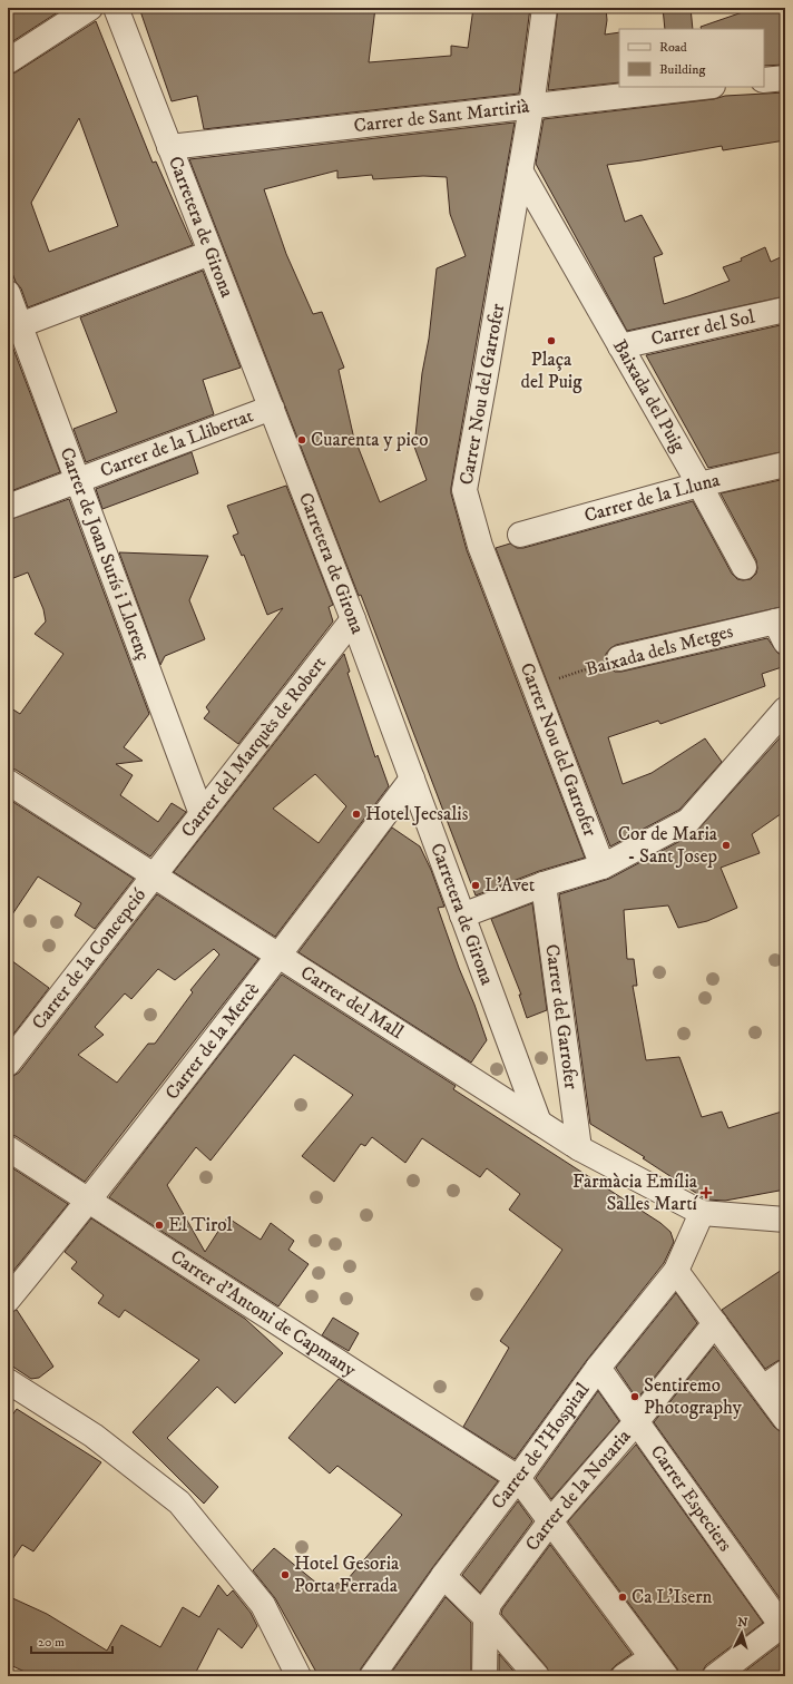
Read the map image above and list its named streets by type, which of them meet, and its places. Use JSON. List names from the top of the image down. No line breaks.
{"streets":{"street":["Carrer de Sant Martirià","Carretera de Girona","Carrer del Sol","Carrer Nou del Garrofer","Baixada del Puig","Carrer de la Llibertat","Carrer de la Lluna","Carrer de Joan Surís i Llorenç","Baixada dels Metges","Carrer del Marquès de Robert","Carrer de la Concepció","Carrer del Mall","Carrer del Garrofer","Carrer de la Mercè","Carrer d'Antoni de Capmany","Carrer de l'Hospital","Carrer de la Notaria","Carrer Especiers"]},"crossings":[["Carrer de Sant Martirià","Carretera de Girona"],["Carrer de Sant Martirià","Carrer Nou del Garrofer"],["Carretera de Girona","Carrer de la Llibertat"],["Carretera de Girona","Carrer del Marquès de Robert"],["Carretera de Girona","Carrer del Mall"],["Carretera de Girona","Carrer de la Mercè"],["Carrer del Sol","Baixada del Puig"],["Carrer Nou del Garrofer","Baixada del Puig"],["Carrer Nou del Garrofer","Baixada dels Metges"],["Baixada del Puig","Carrer de la Lluna"],["Carrer de la Llibertat","Carrer de Joan Surís i Llorenç"],["Carrer de Joan Surís i Llorenç","Carrer del Marquès de Robert"],["Carrer del Marquès de Robert","Carrer de la Concepció"],["Carrer del Marquès de Robert","Carrer del Mall"],["Carrer de la Concepció","Carrer del Mall"],["Carrer del Mall","Carrer del Garrofer"],["Carrer del Mall","Carrer de la Mercè"],["Carrer del Mall","Carrer de l'Hospital"],["Carrer de la Mercè","Carrer d'Antoni de Capmany"],["Carrer d'Antoni de Capmany","Carrer de l'Hospital"],["Carrer d'Antoni de Capmany","Carrer de la Notaria"],["Carrer de l'Hospital","Carrer Especiers"],["Carrer de la Notaria","Carrer Especiers"]],"places":{"other":["Plaça del Puig","Cuarenta y pico","Hotel Jecsalis","Cor de Maria - Sant Josep","L'Avet","El Tirol","Sentiremo Photography","Hotel Gesoria Porta Ferrada","Ca L'Isern"],"health":["Farmàcia Emília Salles Martí"]},"legend":["Road","Building"],"scale_bar":"20 m","north":"top"}
